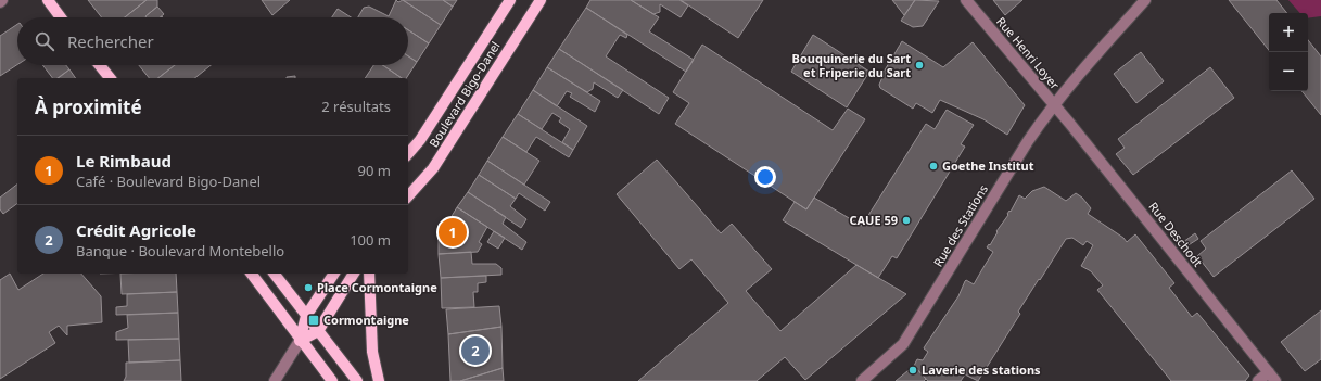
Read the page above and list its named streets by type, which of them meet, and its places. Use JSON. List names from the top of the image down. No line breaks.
{"streets":{"main road":["Boulevard Bigo-Danel"],"street":["Rue Henri Loyer","Rue des Stations","Rue Deschodt"]},"crossings":[["Rue Henri Loyer","Rue des Stations"],["Rue Henri Loyer","Rue Deschodt"],["Rue des Stations","Rue Deschodt"]],"places":{"other":["Bouquinerie du Sart et Friperie du Sart","Goethe Institut","CAUE 59","Place Cormontaigne","Laverie des stations"],"transit":["Cormontaigne"]},"page":{"map_buttons":["+","−"],"search":"Rechercher","heading":["À proximité","2 résultats"],"list":[{"mark":"1","name":"Le Rimbaud","note":"Café · Boulevard Bigo-Danel","value":"90 m"},{"mark":"2","name":"Crédit Agricole","note":"Banque · Boulevard Montebello","value":"100 m"}],"pins":["1","2"]}}
